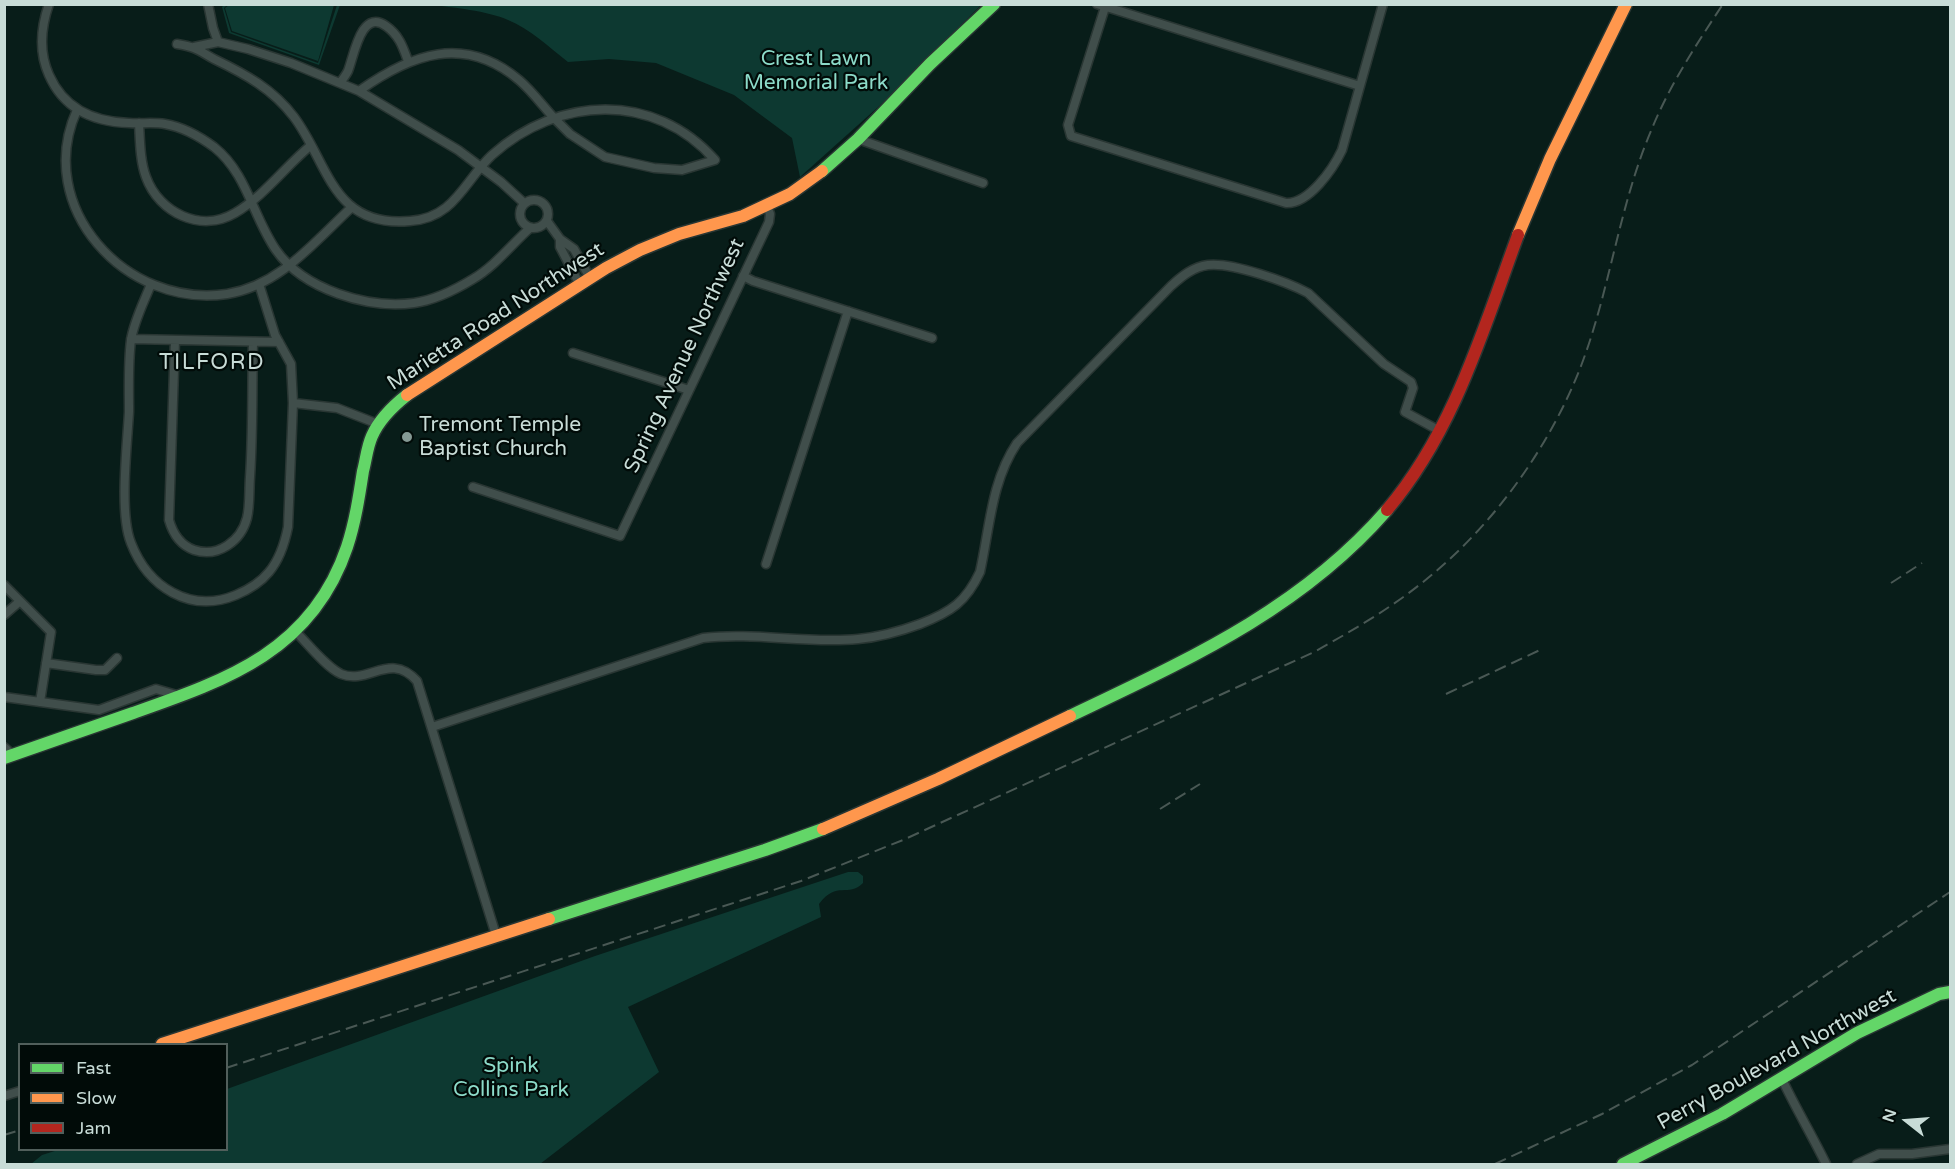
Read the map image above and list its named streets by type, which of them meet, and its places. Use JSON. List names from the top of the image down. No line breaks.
{"streets":{"street":["Marietta Road Northwest","Spring Avenue Northwest","Perry Boulevard Northwest"]},"crossings":[["Marietta Road Northwest","Spring Avenue Northwest"]],"districts":["TILFORD"],"parks":["Crest Lawn Memorial Park","Spink Collins Park"],"places":["Tremont Temple Baptist Church"],"legend":["Fast","Slow","Jam"],"north":"left"}
